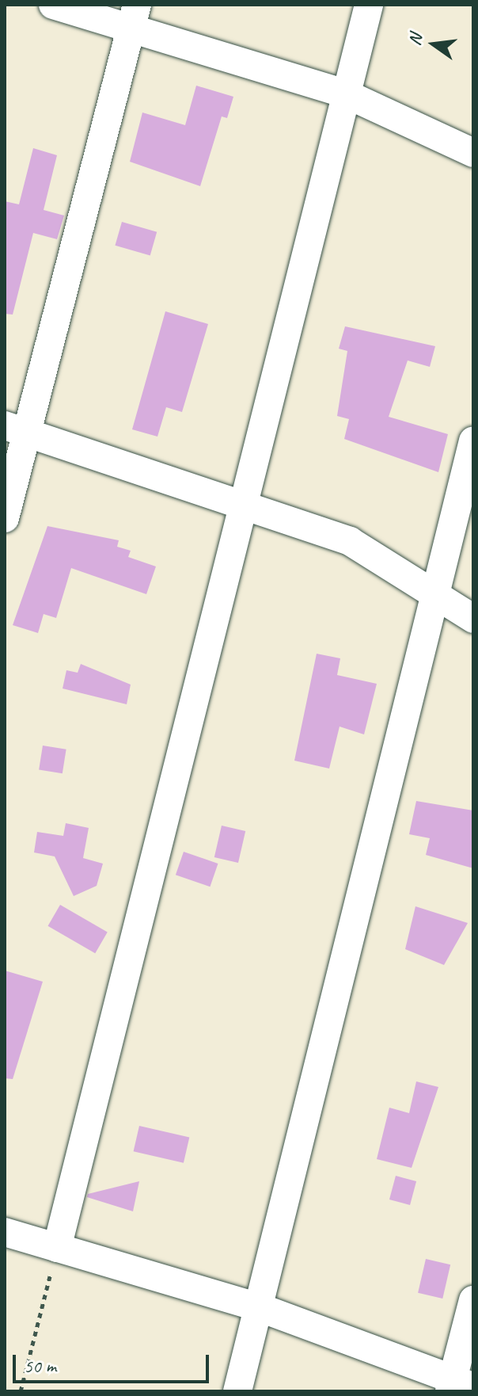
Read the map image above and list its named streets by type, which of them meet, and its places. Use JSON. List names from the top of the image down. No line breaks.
{"scale_bar":"50 m","north":"left"}
